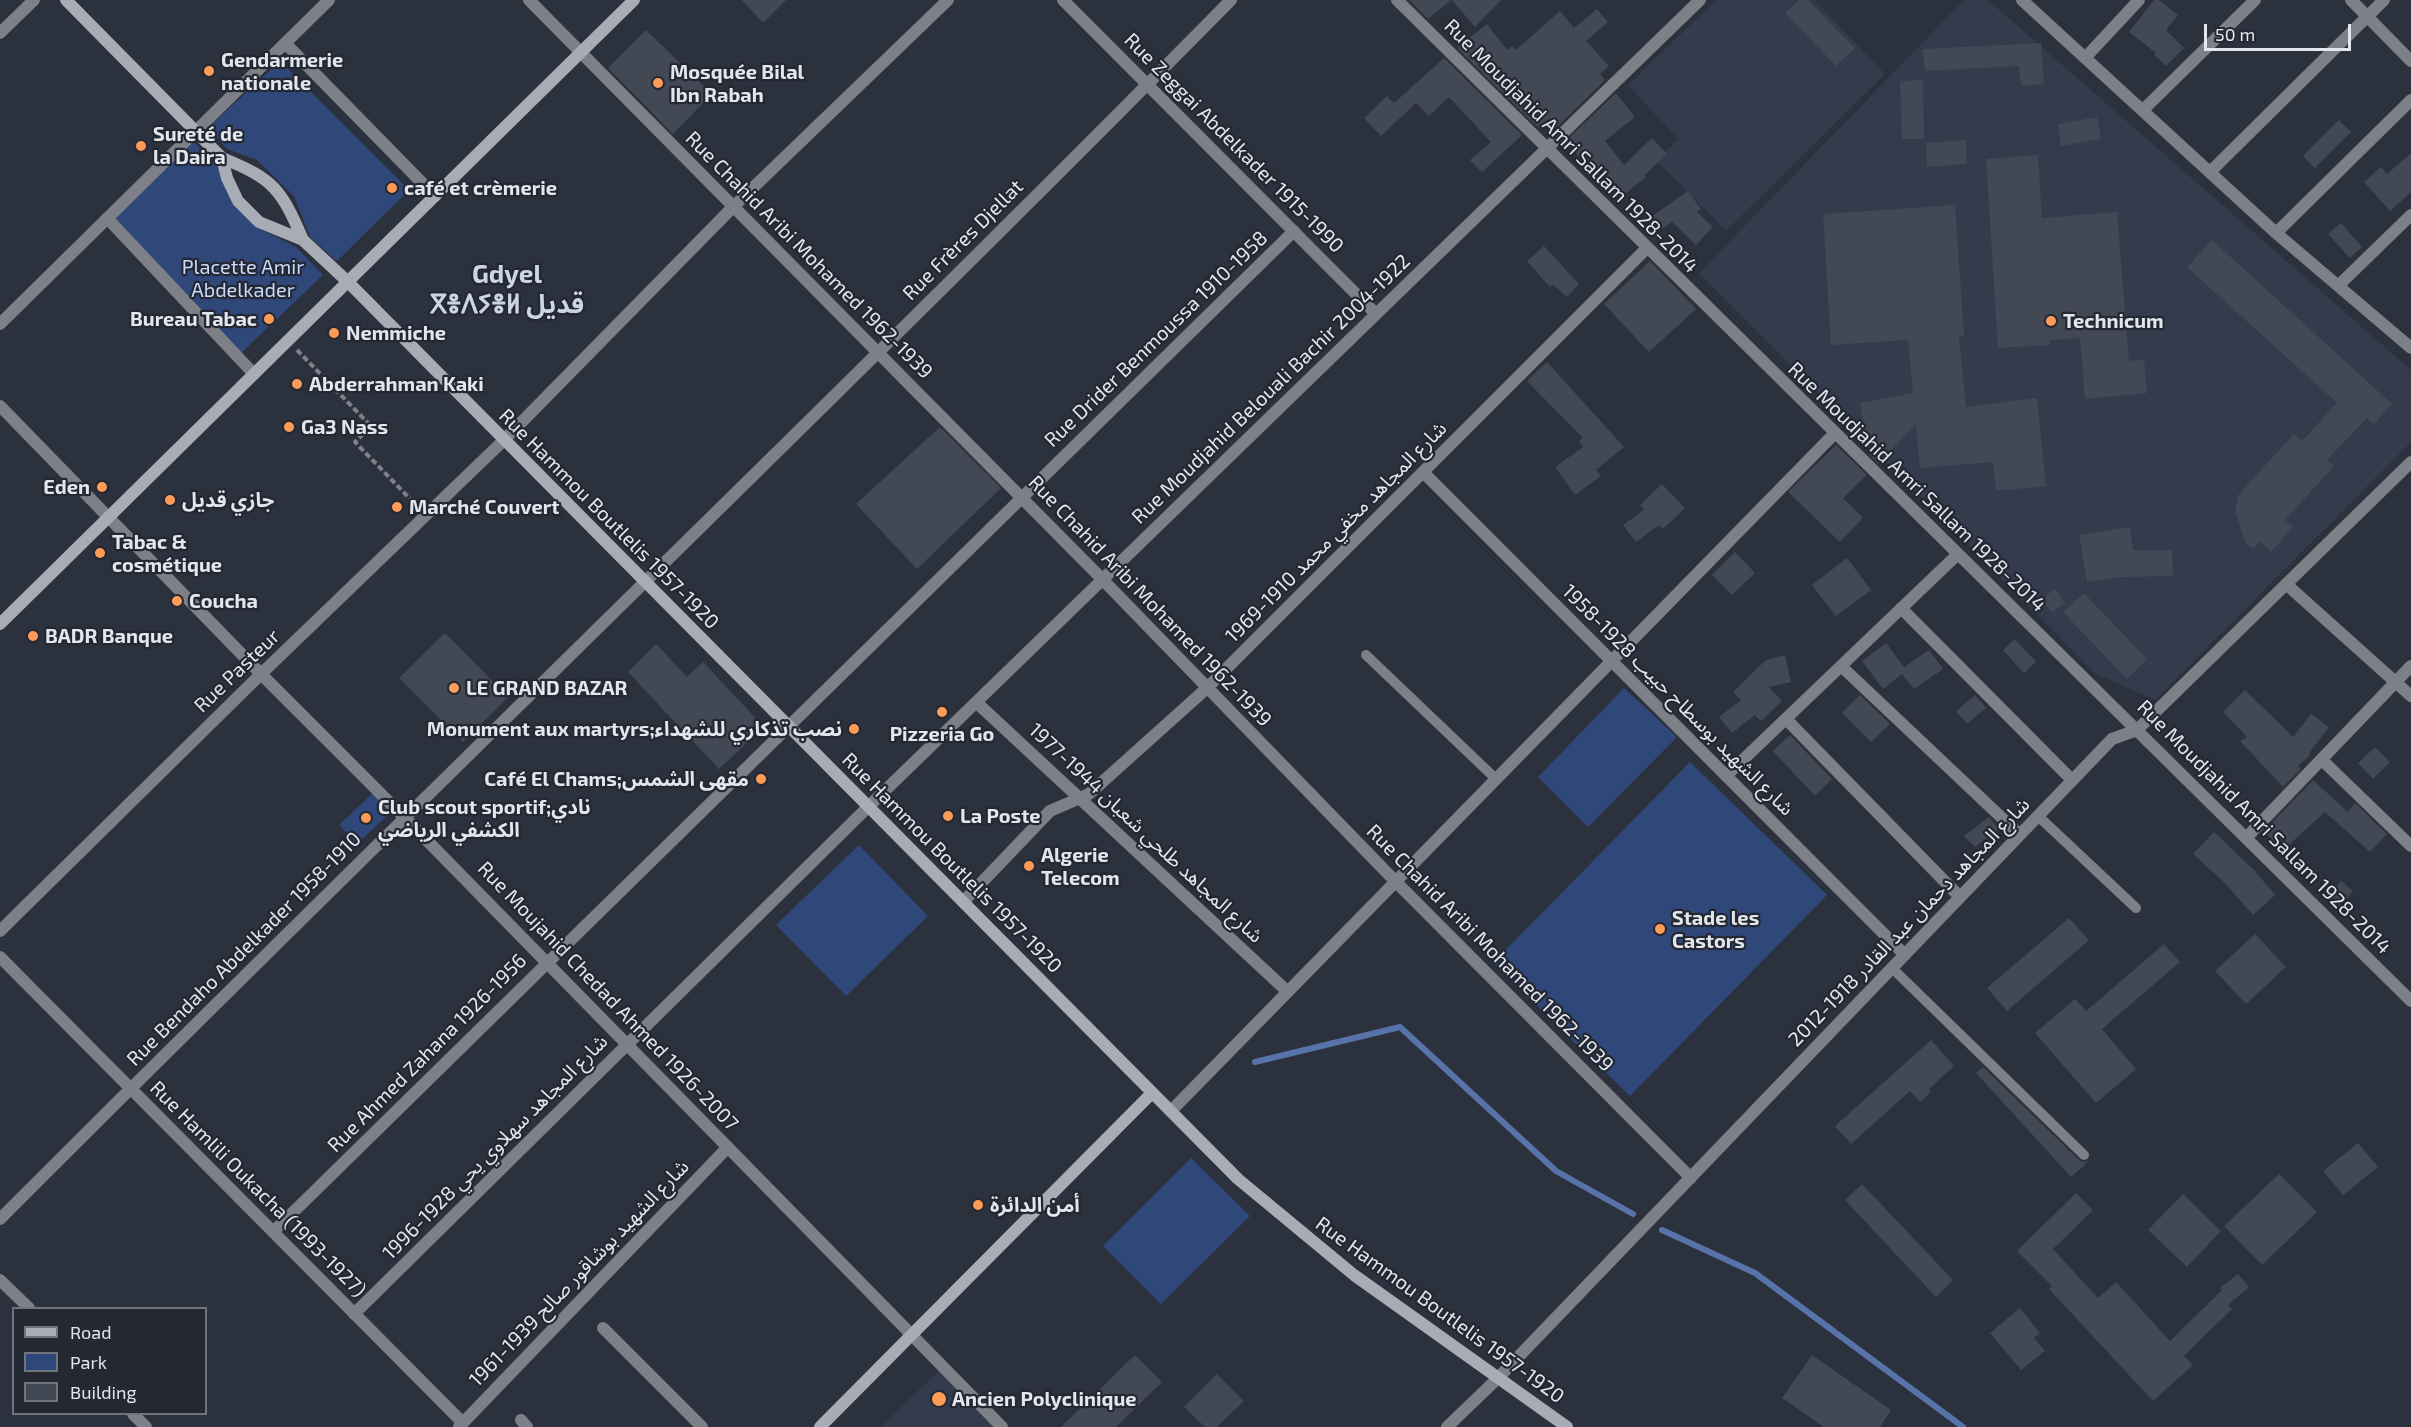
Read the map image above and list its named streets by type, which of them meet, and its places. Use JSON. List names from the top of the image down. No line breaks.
{"streets":{"main road":["Rue Hammou Boutlelis 1957-1920"],"street":["Rue Zeggai Abdelkader 1915-1990","Rue Moudjahid Amri Sallam 1928-2014","Rue Frères Djellat","Rue Chahid Aribi Mohamed 1962-1939","Rue Drider Benmoussa 1910-1958","Rue Moudjahid Belouali Bachir 2004-1922","شارع المجاهد مخفي محمد 1910-1969","Rue Pasteur","شارع الشهيد بوسطاح حبيب 1928-1958","شارع المجاهد طلحي شعبان 1944-1977","شارع المجاهد دحمان عبد القادر 1918-2012","Rue Bendaho Abdelkader 1958-1910","Rue Moujahid Chedad Ahmed 1926-2007","Rue Ahmed Zahana 1926-1956","شارع المجاهد سهلاوي يحي 1928-1996","Rue Hamlili Oukacha (1993-1927)","شارع الشهيد بوشاقور صالح 1939-1961"]},"crossings":[["Rue Zeggai Abdelkader 1915-1990","Rue Frères Djellat"],["Rue Zeggai Abdelkader 1915-1990","Rue Drider Benmoussa 1910-1958"],["Rue Zeggai Abdelkader 1915-1990","Rue Moudjahid Belouali Bachir 2004-1922"],["Rue Moudjahid Amri Sallam 1928-2014","Rue Moudjahid Belouali Bachir 2004-1922"],["Rue Moudjahid Amri Sallam 1928-2014","شارع المجاهد مخفي محمد 1910-1969"],["Rue Moudjahid Amri Sallam 1928-2014","شارع المجاهد دحمان عبد القادر 1918-2012"],["Rue Frères Djellat","Rue Chahid Aribi Mohamed 1962-1939"],["Rue Frères Djellat","Rue Hammou Boutlelis 1957-1920"],["Rue Frères Djellat","Rue Bendaho Abdelkader 1958-1910"],["Rue Chahid Aribi Mohamed 1962-1939","Rue Drider Benmoussa 1910-1958"],["Rue Chahid Aribi Mohamed 1962-1939","Rue Moudjahid Belouali Bachir 2004-1922"],["Rue Chahid Aribi Mohamed 1962-1939","شارع المجاهد مخفي محمد 1910-1969"],["Rue Chahid Aribi Mohamed 1962-1939","Rue Pasteur"],["Rue Chahid Aribi Mohamed 1962-1939","شارع المجاهد دحمان عبد القادر 1918-2012"],["Rue Drider Benmoussa 1910-1958","Rue Hammou Boutlelis 1957-1920"],["Rue Drider Benmoussa 1910-1958","Rue Ahmed Zahana 1926-1956"],["Rue Moudjahid Belouali Bachir 2004-1922","Rue Hammou Boutlelis 1957-1920"],["Rue Moudjahid Belouali Bachir 2004-1922","شارع المجاهد طلحي شعبان 1944-1977"],["Rue Moudjahid Belouali Bachir 2004-1922","شارع المجاهد سهلاوي يحي 1928-1996"],["Rue Hammou Boutlelis 1957-1920","شارع المجاهد مخفي محمد 1910-1969"],["Rue Hammou Boutlelis 1957-1920","Rue Pasteur"],["Rue Hammou Boutlelis 1957-1920","شارع المجاهد دحمان عبد القادر 1918-2012"],["Rue Hammou Boutlelis 1957-1920","Rue Bendaho Abdelkader 1958-1910"],["Rue Hammou Boutlelis 1957-1920","Rue Ahmed Zahana 1926-1956"],["Rue Hammou Boutlelis 1957-1920","شارع المجاهد سهلاوي يحي 1928-1996"],["شارع المجاهد مخفي محمد 1910-1969","شارع الشهيد بوسطاح حبيب 1928-1958"],["شارع المجاهد مخفي محمد 1910-1969","شارع المجاهد طلحي شعبان 1944-1977"],["Rue Pasteur","Rue Moujahid Chedad Ahmed 1926-2007"],["شارع الشهيد بوسطاح حبيب 1928-1958","شارع المجاهد دحمان عبد القادر 1918-2012"],["Rue Bendaho Abdelkader 1958-1910","Rue Moujahid Chedad Ahmed 1926-2007"],["Rue Bendaho Abdelkader 1958-1910","Rue Hamlili Oukacha (1993-1927)"],["Rue Moujahid Chedad Ahmed 1926-2007","Rue Ahmed Zahana 1926-1956"],["Rue Moujahid Chedad Ahmed 1926-2007","شارع المجاهد سهلاوي يحي 1928-1996"],["Rue Moujahid Chedad Ahmed 1926-2007","شارع الشهيد بوشاقور صالح 1939-1961"],["Rue Ahmed Zahana 1926-1956","Rue Hamlili Oukacha (1993-1927)"],["شارع المجاهد سهلاوي يحي 1928-1996","Rue Hamlili Oukacha (1993-1927)"],["Rue Hamlili Oukacha (1993-1927)","شارع الشهيد بوشاقور صالح 1939-1961"]],"districts":["Gdyel ⴳⴻⴷⵢⴻⵍ قديل"],"parks":["Placette Amir Abdelkader"],"places":["Gendarmerie nationale","Mosquée Bilal Ibn Rabah","Sureté de la Daira","café et crèmerie","Bureau Tabac","Technicum","Nemmiche","Abderrahman Kaki","Ga3 Nass","Eden","جازي قديل","Marché Couvert","Tabac & cosmétique","Coucha","BADR Banque","LE GRAND BAZAR","Pizzeria Go","Monument aux martyrs;نصب تذكاري للشهداء","Café El Chams;مقهى الشمس","La Poste","Club scout sportif;نادي الكشفي الرياضي","Algerie Telecom","Stade les Castors","أمن الدائرة","Ancien Polyclinique"],"legend":["Road","Park","Building"],"scale_bar":"50 m"}
